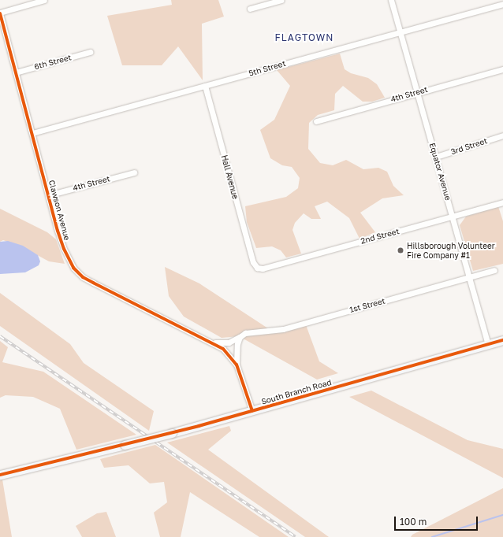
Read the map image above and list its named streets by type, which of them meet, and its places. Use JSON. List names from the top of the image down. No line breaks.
{"streets":{"street":["6th Street","5th Street","4th Street","3rd Street","Equator Avenue","Hall Avenue","Clawson Avenue","2nd Street","1st Street","South Branch Road"]},"crossings":[["6th Street","Clawson Avenue"],["5th Street","Equator Avenue"],["5th Street","Hall Avenue"],["5th Street","Clawson Avenue"],["4th Street","Equator Avenue"],["4th Street","Clawson Avenue"],["3rd Street","Equator Avenue"],["Equator Avenue","2nd Street"],["Equator Avenue","1st Street"],["Equator Avenue","South Branch Road"],["Hall Avenue","2nd Street"],["Clawson Avenue","1st Street"],["Clawson Avenue","South Branch Road"]],"districts":["FLAGTOWN"],"places":["Hillsborough Volunteer Fire Company #1"],"scale_bar":"100 m"}
